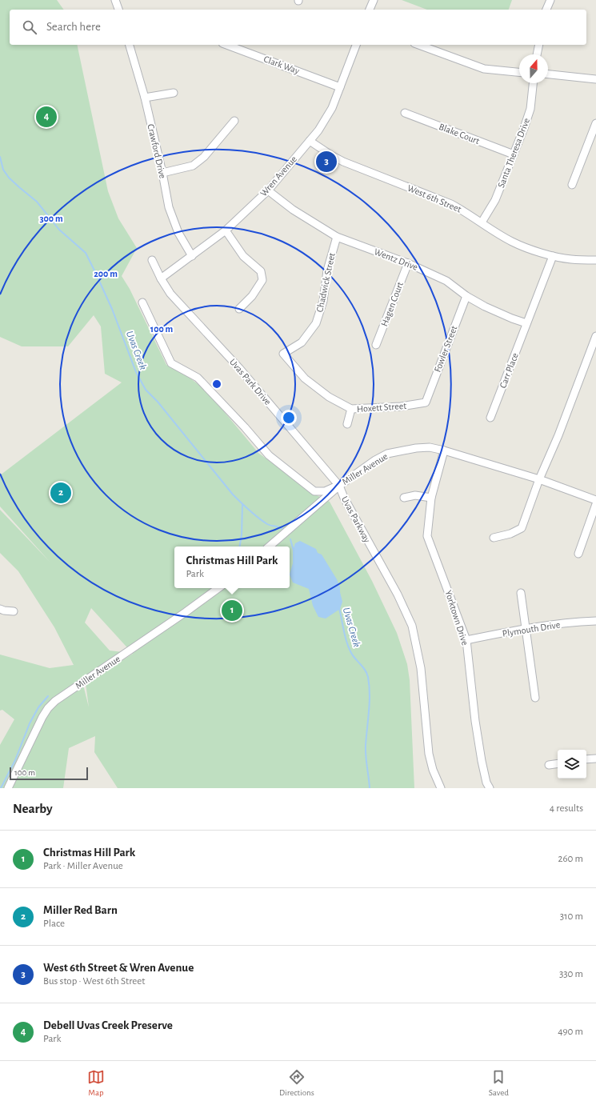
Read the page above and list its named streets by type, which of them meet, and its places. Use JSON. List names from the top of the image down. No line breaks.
{"streets":{"street":["Clark Way","Blake Court","Crawford Drive","Santa Theresa Drive","Wren Avenue","West 6th Street","Wentz Drive","Chadwick Street","Hagen Court","Fowler Street","Carr Place","Uvas Park Drive","Hoxett Street","Miller Avenue","Uvas Parkway","Yorktown Drive","Plymouth Drive"]},"crossings":[["Clark Way","Wren Avenue"],["Blake Court","Santa Theresa Drive"],["Crawford Drive","Wren Avenue"],["Santa Theresa Drive","West 6th Street"],["Wren Avenue","West 6th Street"],["Wren Avenue","Wentz Drive"],["Wren Avenue","Uvas Park Drive"],["West 6th Street","Carr Place"],["Wentz Drive","Chadwick Street"],["Wentz Drive","Hagen Court"],["Wentz Drive","Fowler Street"],["Wentz Drive","Carr Place"],["Chadwick Street","Hoxett Street"],["Fowler Street","Hoxett Street"],["Uvas Park Drive","Miller Avenue"],["Uvas Park Drive","Uvas Parkway"],["Miller Avenue","Uvas Parkway"],["Miller Avenue","Yorktown Drive"],["Yorktown Drive","Plymouth Drive"]],"water":["Uvas Creek"],"scale_bar":"100 m","north":"top","page":{"search":"Search here","pins":["4","3","2","1"],"popup":["Christmas Hill Park","Park"],"scale":"100 m","heading":["Nearby","4 results"],"list":[{"mark":"1","name":"Christmas Hill Park","note":"Park · Miller Avenue","value":"260 m"},{"mark":"2","name":"Miller Red Barn","note":"Place","value":"310 m"},{"mark":"3","name":"West 6th Street & Wren Avenue","note":"Bus stop · West 6th Street","value":"330 m"},{"mark":"4","name":"Debell Uvas Creek Preserve","note":"Park","value":"490 m"}],"nav":["Map","Directions","Saved"]},"rings":["300 m","200 m","100 m"]}
